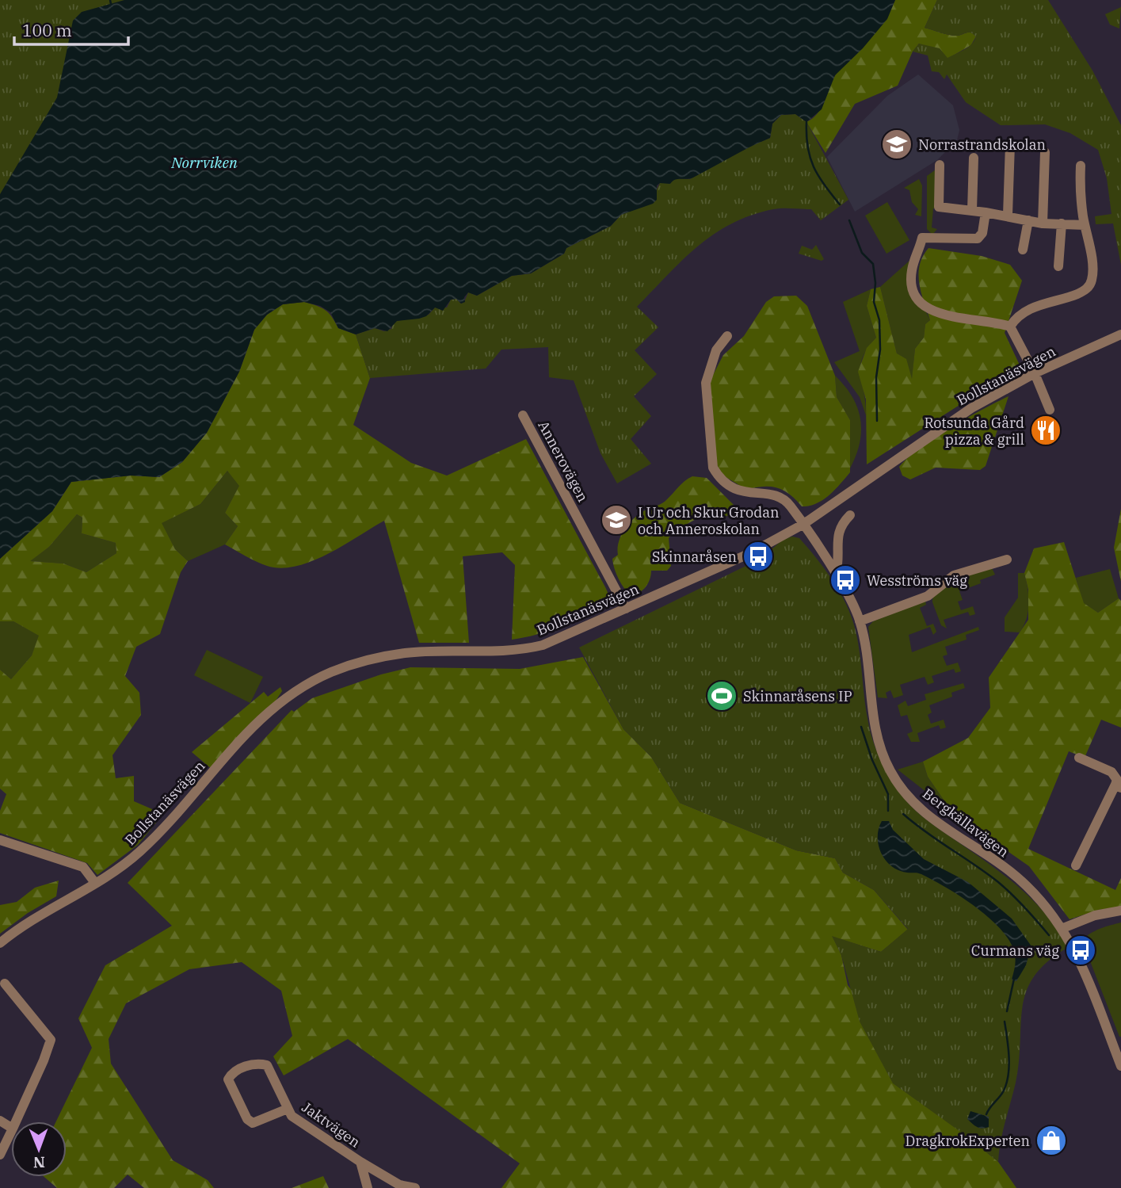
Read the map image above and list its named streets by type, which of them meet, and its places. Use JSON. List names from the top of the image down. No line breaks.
{"streets":{"street":["Bollstanäsvägen","Annerovägen","Bergkällavägen","Jaktvägen"]},"crossings":[["Bollstanäsvägen","Annerovägen"],["Bollstanäsvägen","Bergkällavägen"]],"water":["Norrviken"],"places":{"school or university":["Norrastrandskolan","I Ur och Skur Grodan och Anneroskolan"],"restaurant":["Rotsunda Gård pizza & grill"],"bus stop":["Skinnaråsen","Wesströms väg","Curmans väg"],"sports":["Skinnaråsens IP"],"shop":["DragkrokExperten"]},"scale_bar":"100 m","north":"bottom"}
